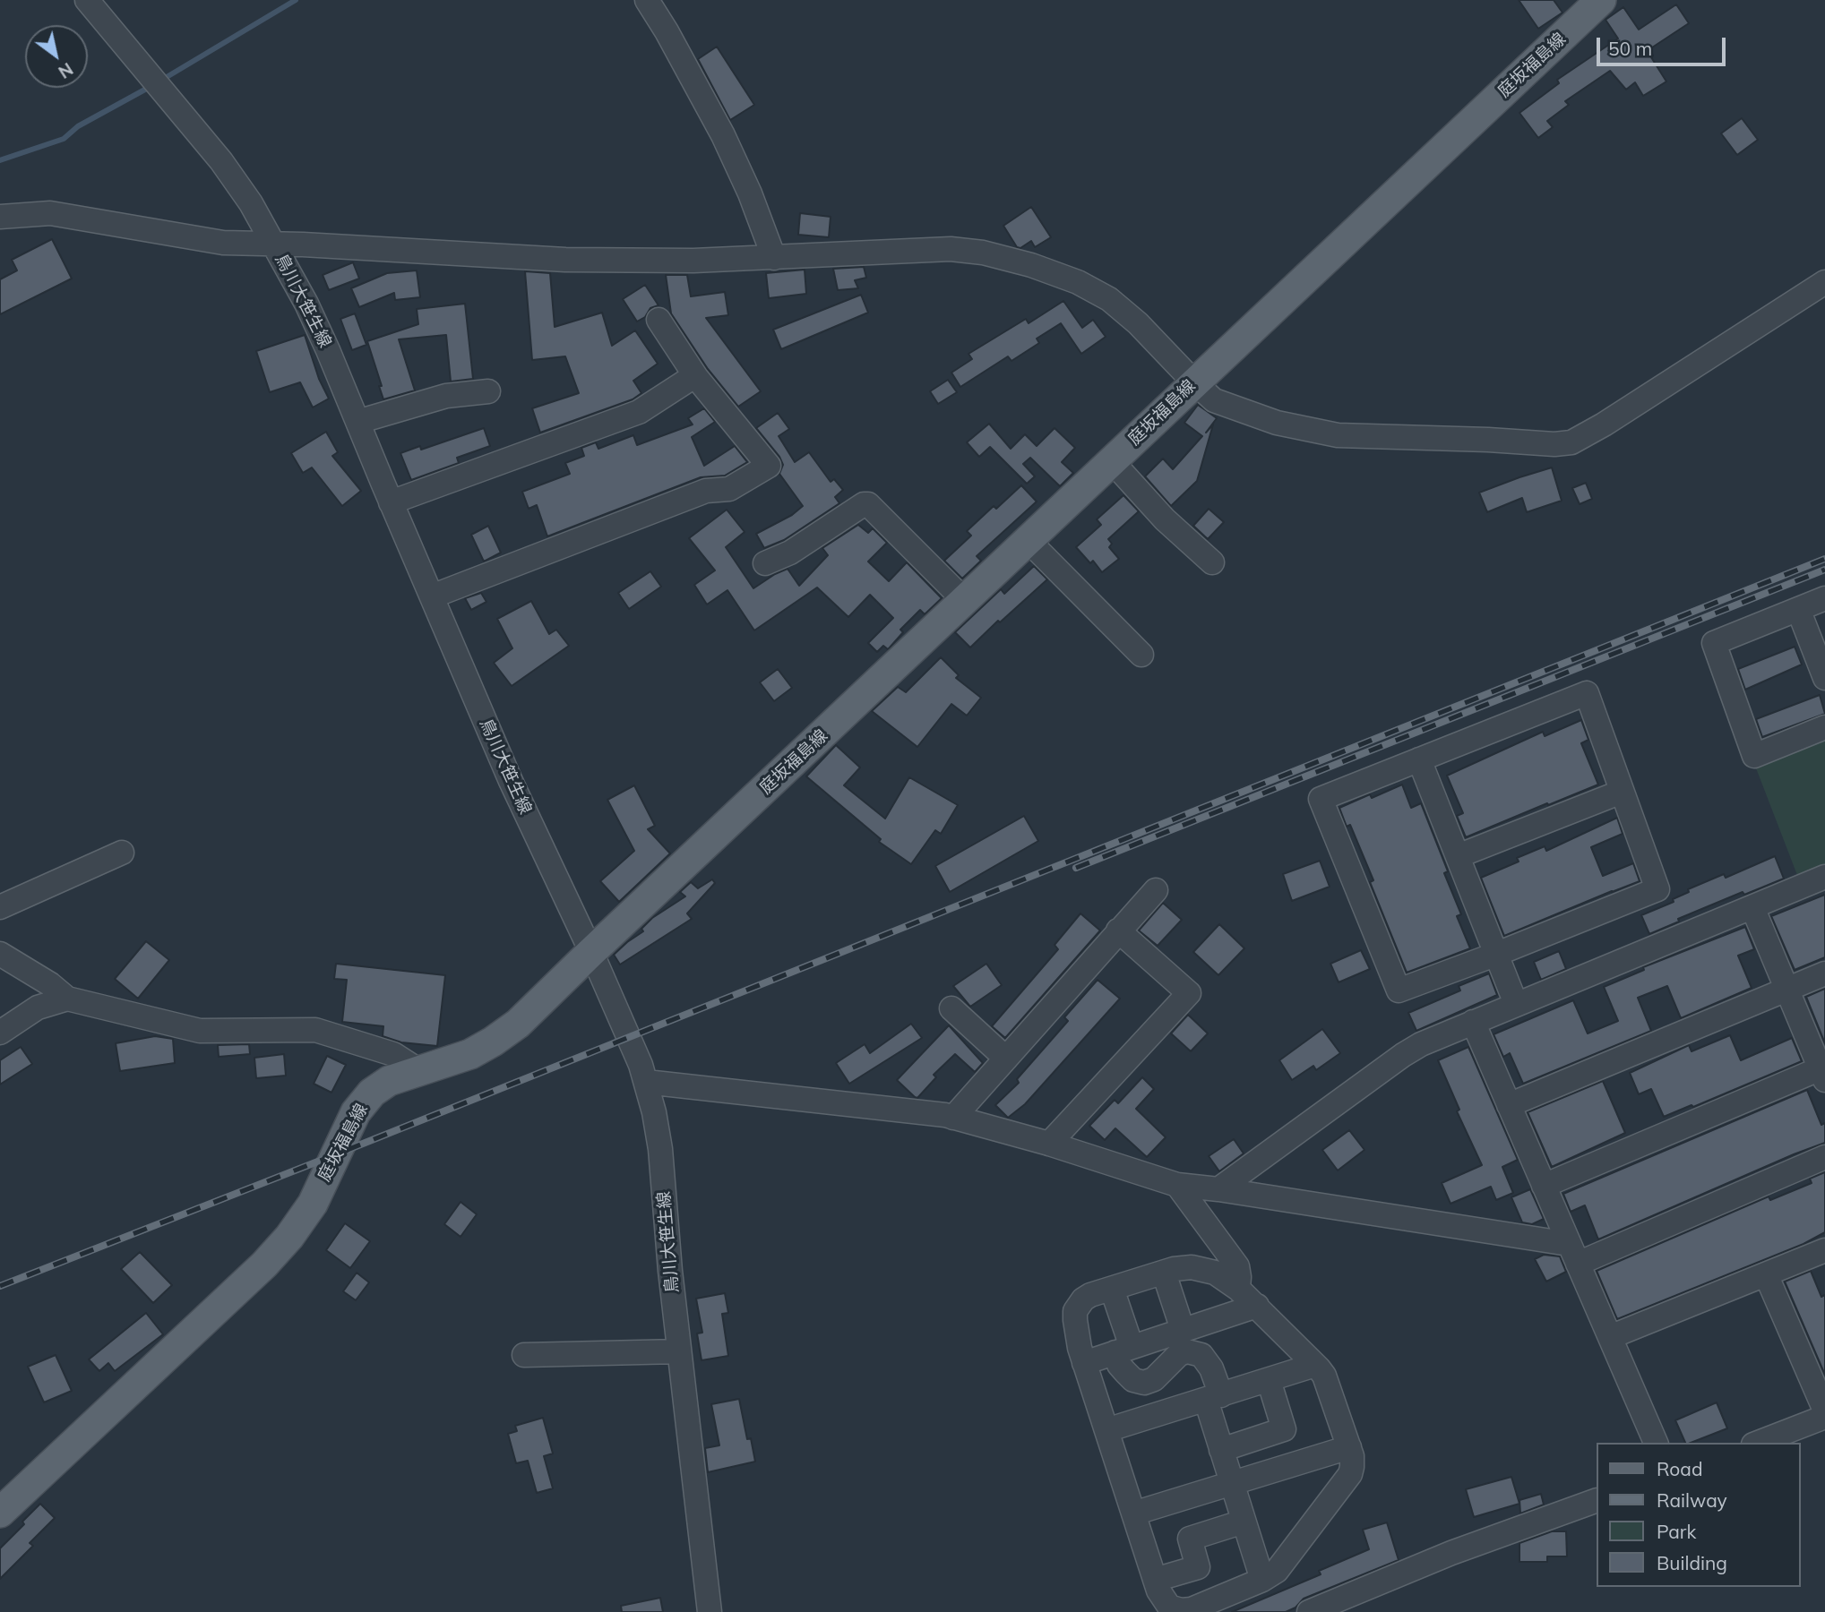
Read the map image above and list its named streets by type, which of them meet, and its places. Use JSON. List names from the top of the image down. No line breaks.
{"streets":{"main road":["庭坂福島線"],"street":["鳥川大笹生線"]},"crossings":[["庭坂福島線","鳥川大笹生線"]],"legend":["Road","Railway","Park","Building"],"scale_bar":"50 m","north":"bottom right"}
